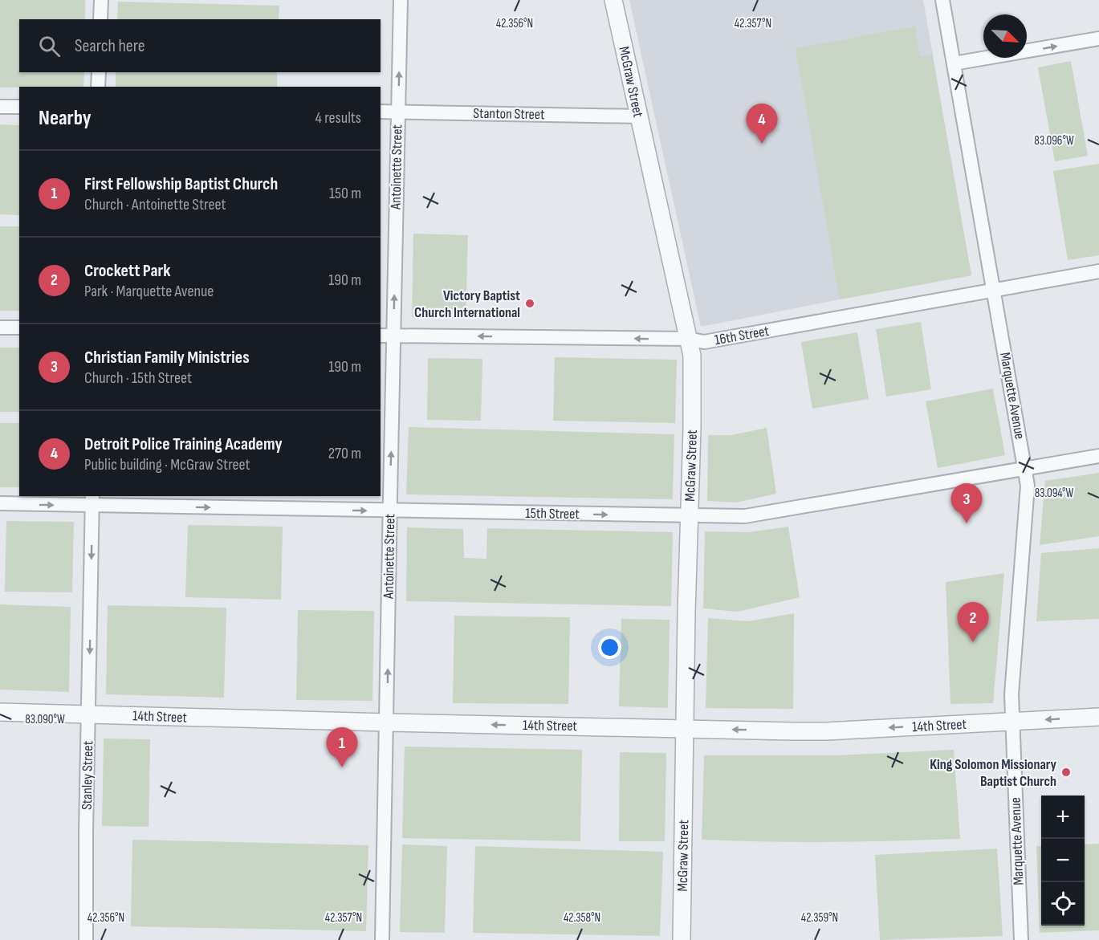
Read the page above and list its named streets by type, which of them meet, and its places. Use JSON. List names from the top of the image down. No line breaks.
{"streets":{"street":["McGraw Street","Stanton Street","Antoinette Street","16th Street","Marquette Avenue","15th Street","14th Street","Stanley Street"]},"crossings":[["McGraw Street","Stanton Street"],["McGraw Street","16th Street"],["McGraw Street","15th Street"],["McGraw Street","14th Street"],["Stanton Street","Antoinette Street"],["Antoinette Street","16th Street"],["Antoinette Street","15th Street"],["Antoinette Street","14th Street"],["16th Street","Marquette Avenue"],["Marquette Avenue","15th Street"],["Marquette Avenue","14th Street"],["15th Street","Stanley Street"],["14th Street","Stanley Street"]],"one_way":["Antoinette Street","16th Street","15th Street","14th Street","Stanley Street"],"places":["Victory Baptist Church International","King Solomon Missionary Baptist Church"],"north":"bottom right","page":{"search":"Search here","heading":["Nearby","4 results"],"pins":["4","3","2","1"],"list":[{"mark":"1","name":"First Fellowship Baptist Church","note":"Church · Antoinette Street","value":"150 m"},{"mark":"2","name":"Crockett Park","note":"Park · Marquette Avenue","value":"190 m"},{"mark":"3","name":"Christian Family Ministries","note":"Church · 15th Street","value":"190 m"},{"mark":"4","name":"Detroit Police Training Academy","note":"Public building · McGraw Street","value":"270 m"}],"map_buttons":["+","−"]},"coordinates":["42.356°N","42.357°N","83.096°W","83.094°W","83.090°W","42.358°N","42.359°N"]}
